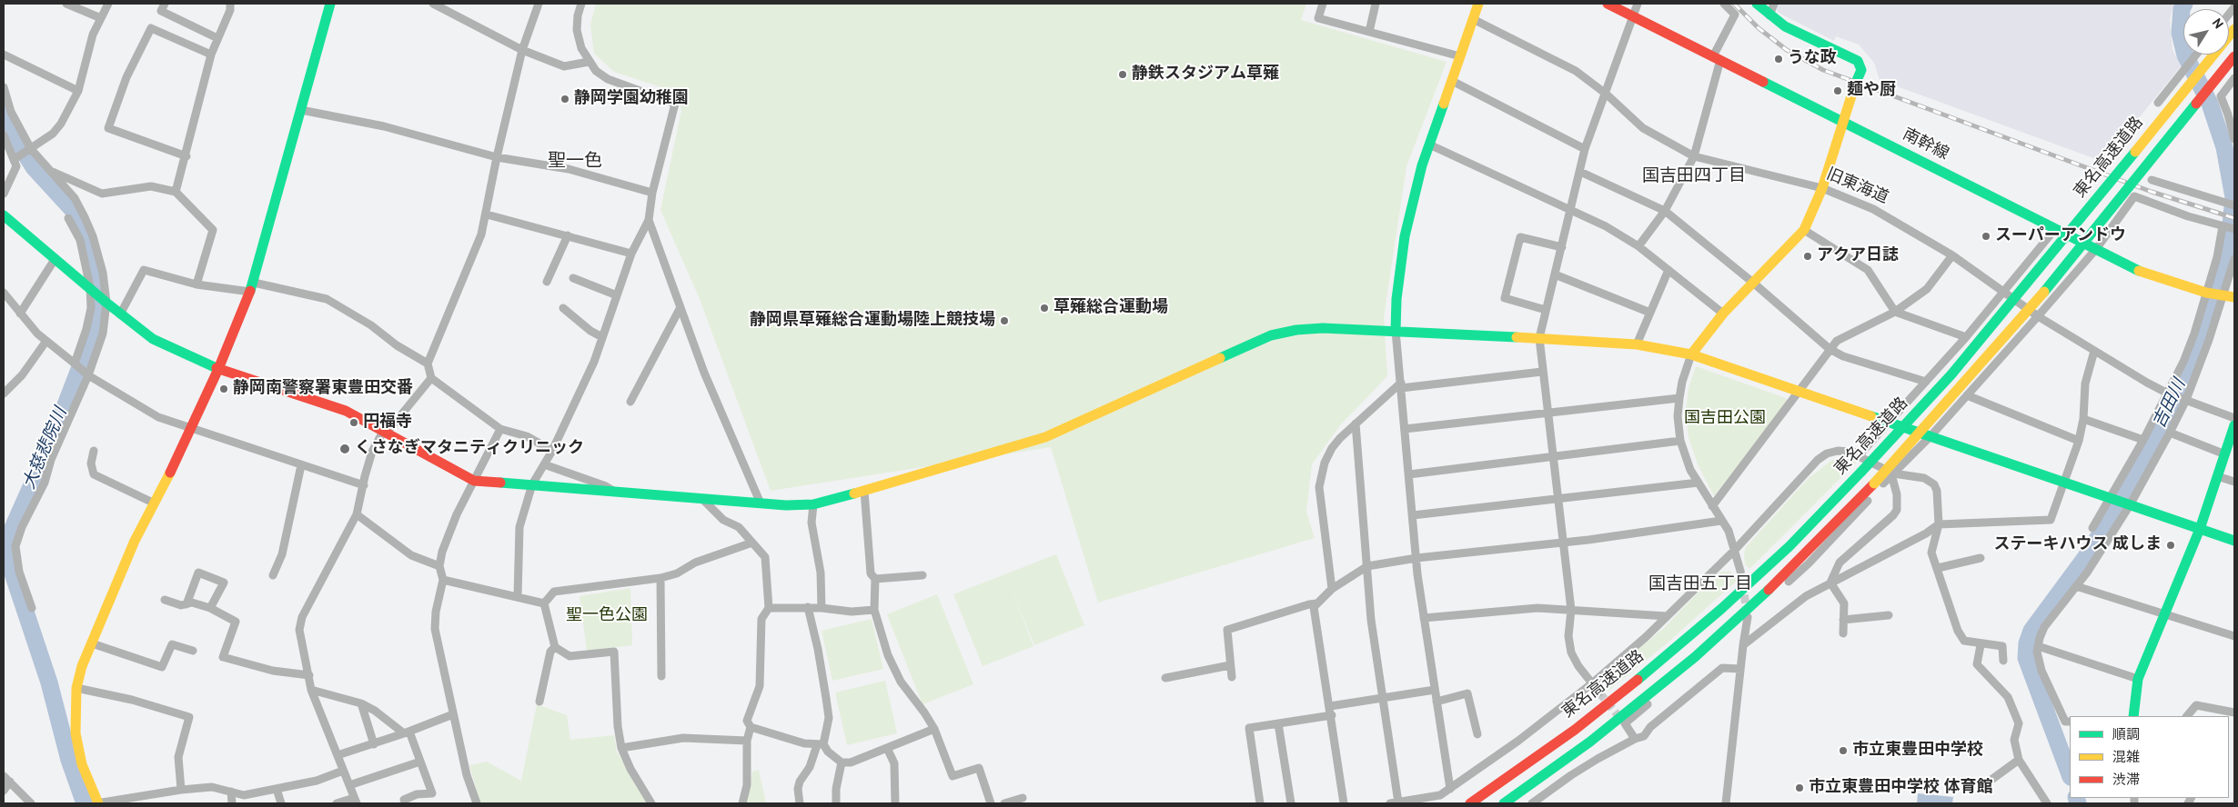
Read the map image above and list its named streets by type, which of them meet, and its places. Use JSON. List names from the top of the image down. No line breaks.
{"streets":{"main road":["南幹線","東名高速道路"],"street":["旧東海道"]},"districts":["聖一色","国吉田四丁目","国吉田五丁目"],"water":["吉田川","大慈悲院川"],"parks":["国吉田公園","聖一色公園"],"places":["うな政","静鉄スタジアム草薙","麺や厨","静岡学園幼稚園","スーパーアンドウ","アクア日誌","草薙総合運動場","静岡県草薙総合運動場陸上競技場","静岡南警察署東豊田交番","円福寺","くさなぎマタニティクリニック","ステーキハウス 成しま","市立東豊田中学校","市立東豊田中学校 体育館"],"legend":["順調","混雑","渋滞"],"north":"top right"}
